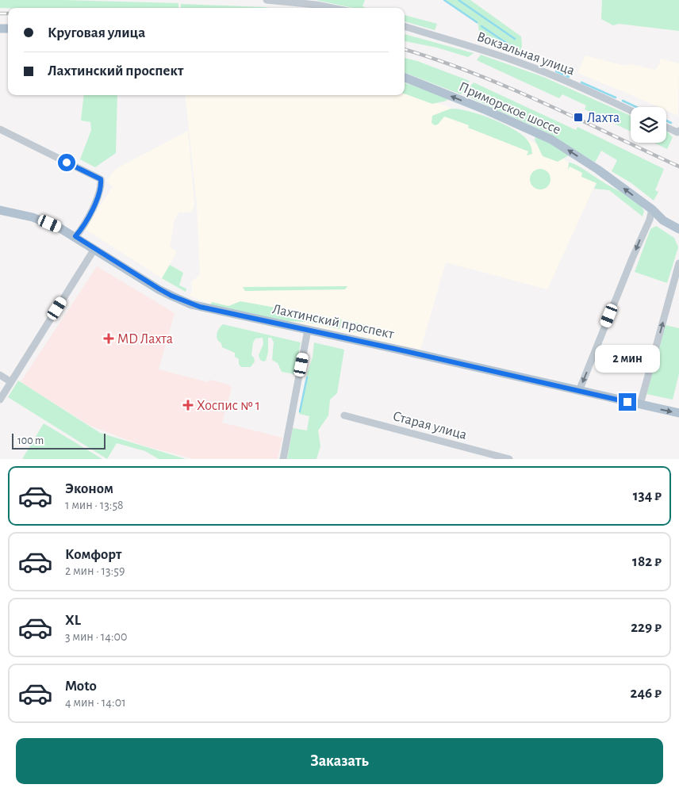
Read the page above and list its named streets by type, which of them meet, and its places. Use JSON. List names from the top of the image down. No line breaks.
{"streets":{"main road":["Приморское шоссе","Лахтинский проспект"],"street":["Вокзальная улица","Старая улица"]},"one_way":["Приморское шоссе"],"places":{"transit":["Лахта"],"health":["MD Лахта","Хоспис № 1"]},"scale_bar":"100 m","page":{"banner":["Круговая улица","Лахтинский проспект"],"bubble":"2 мин","scale":"100 m","list":[{"name":"Эконом","note":"1 мин · 13:58","value":"134 ₽"},{"name":"Комфорт","note":"2 мин · 13:59","value":"182 ₽"},{"name":"XL","note":"3 мин · 14:00","value":"229 ₽"},{"name":"Moto","note":"4 мин · 14:01","value":"246 ₽"}],"buttons":"Заказать"}}
